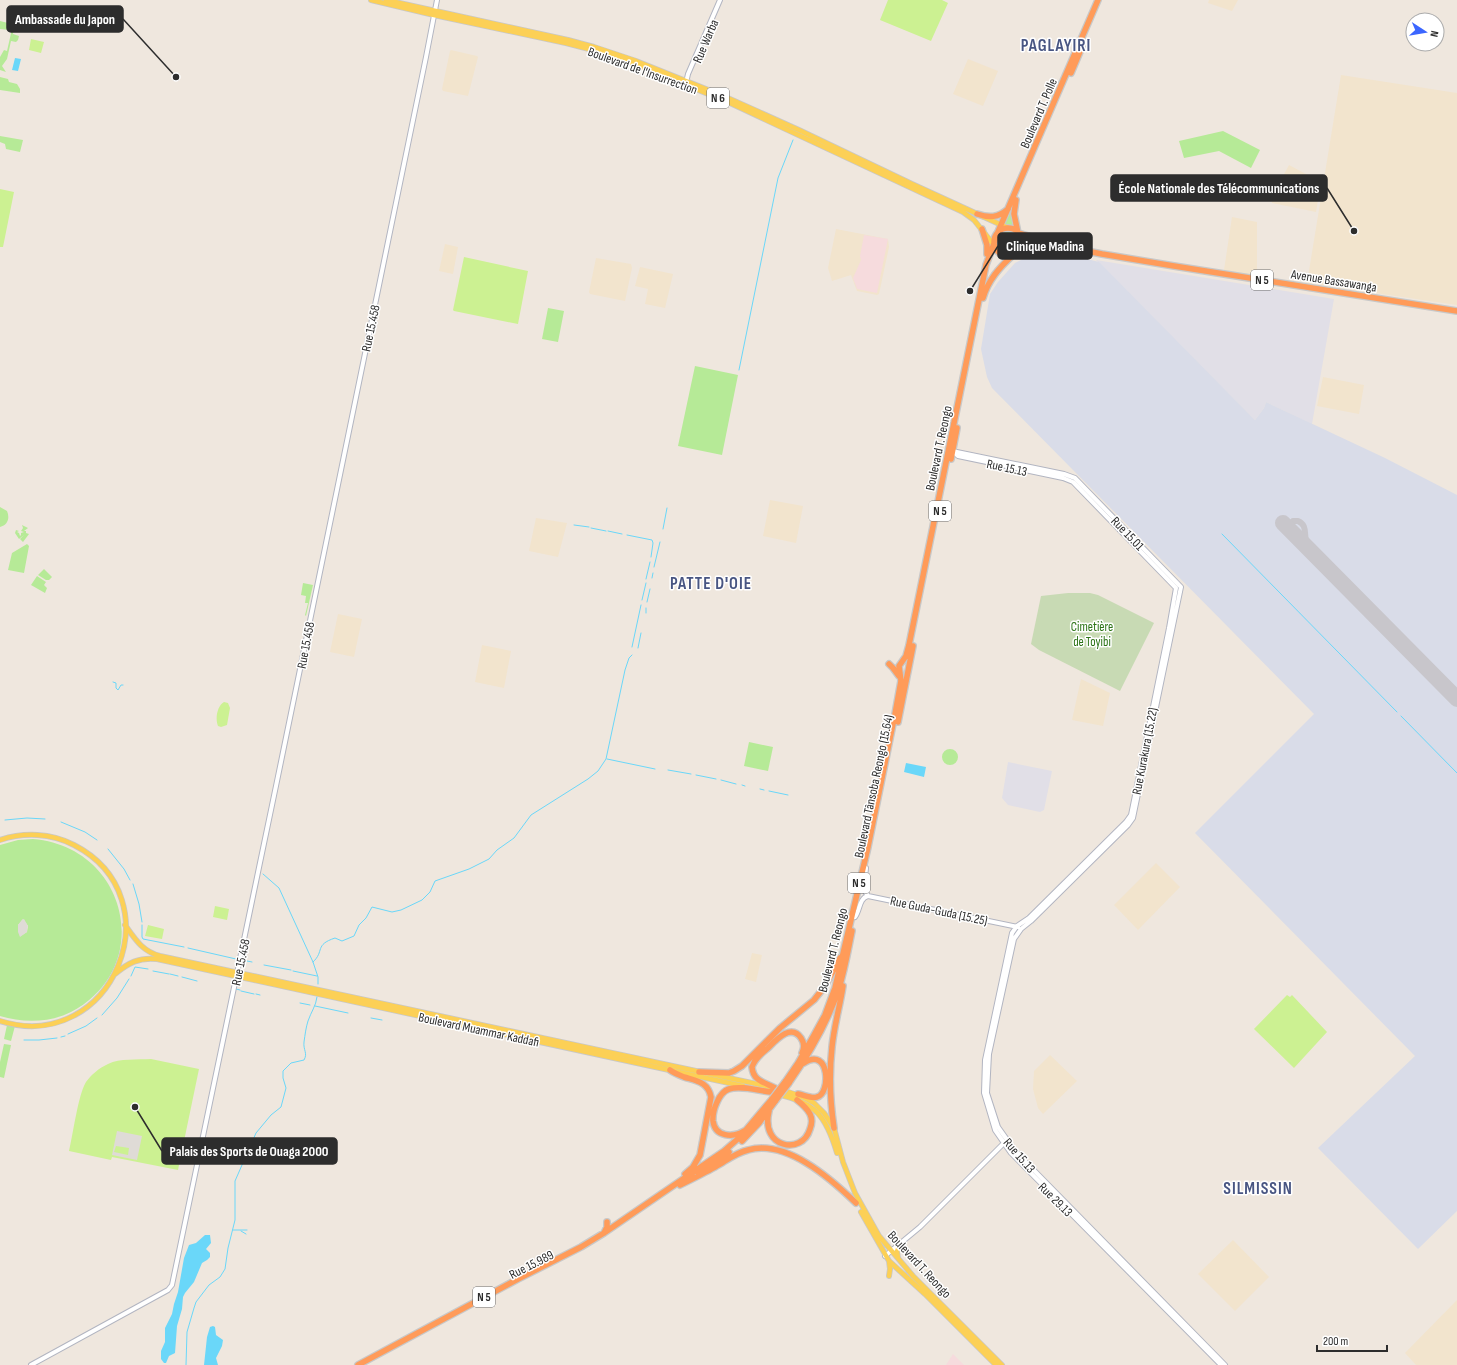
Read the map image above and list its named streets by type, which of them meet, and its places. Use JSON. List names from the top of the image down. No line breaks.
{"streets":{"highway":["N 6","Boulevard T. Polle","N 5","Avenue Bassawanga","Boulevard T. Reongo","Boulevard Tânsoba Reongo (15.64)","Rue 15.989"],"main road":["Rue Warba","Boulevard de l'Insurrection","Rue 15.458","Rue 15.13","Rue 15.01","Rue Kurakura (15.22)","Rue Guda-Guda (15.25)","Boulevard Muammar Kaddafi","Rue 29.13"]},"crossings":[["Rue Warba","Boulevard de l'Insurrection"],["Boulevard de l'Insurrection","N 6"],["Boulevard de l'Insurrection","Boulevard T. Polle"],["Boulevard de l'Insurrection","N 5"],["Boulevard de l'Insurrection","Avenue Bassawanga"],["Boulevard de l'Insurrection","Rue 15.458"],["Boulevard de l'Insurrection","Boulevard T. Reongo"],["Boulevard de l'Insurrection","Boulevard Tânsoba Reongo (15.64)"],["N 6","Boulevard T. Polle"],["Boulevard T. Polle","N 5"],["Boulevard T. Polle","Avenue Bassawanga"],["Boulevard T. Polle","Boulevard T. Reongo"],["Boulevard T. Polle","Boulevard Tânsoba Reongo (15.64)"],["N 5","Avenue Bassawanga"],["N 5","Boulevard T. Reongo"],["N 5","Boulevard Tânsoba Reongo (15.64)"],["N 5","Rue 15.989"],["Avenue Bassawanga","Boulevard T. Reongo"],["Avenue Bassawanga","Boulevard Tânsoba Reongo (15.64)"],["Rue 15.458","Boulevard Muammar Kaddafi"],["Boulevard T. Reongo","Boulevard Tânsoba Reongo (15.64)"],["Boulevard T. Reongo","Boulevard Muammar Kaddafi"],["Rue 15.13","Rue 15.01"],["Rue 15.13","Rue Kurakura (15.22)"],["Rue 15.13","Boulevard Tânsoba Reongo (15.64)"],["Rue 15.13","Rue Guda-Guda (15.25)"],["Rue 15.13","Rue 29.13"],["Rue 15.01","Rue Kurakura (15.22)"]],"districts":["PAGLAYIRI","PATTE D'OIE","SILMISSIN"],"parks":["Cimetière de Toyibi"],"places":["Ambassade du Japon","École Nationale des Télécommunications","Clinique Madina","Palais des Sports de Ouaga 2000"],"scale_bar":"200 m","north":"right"}
